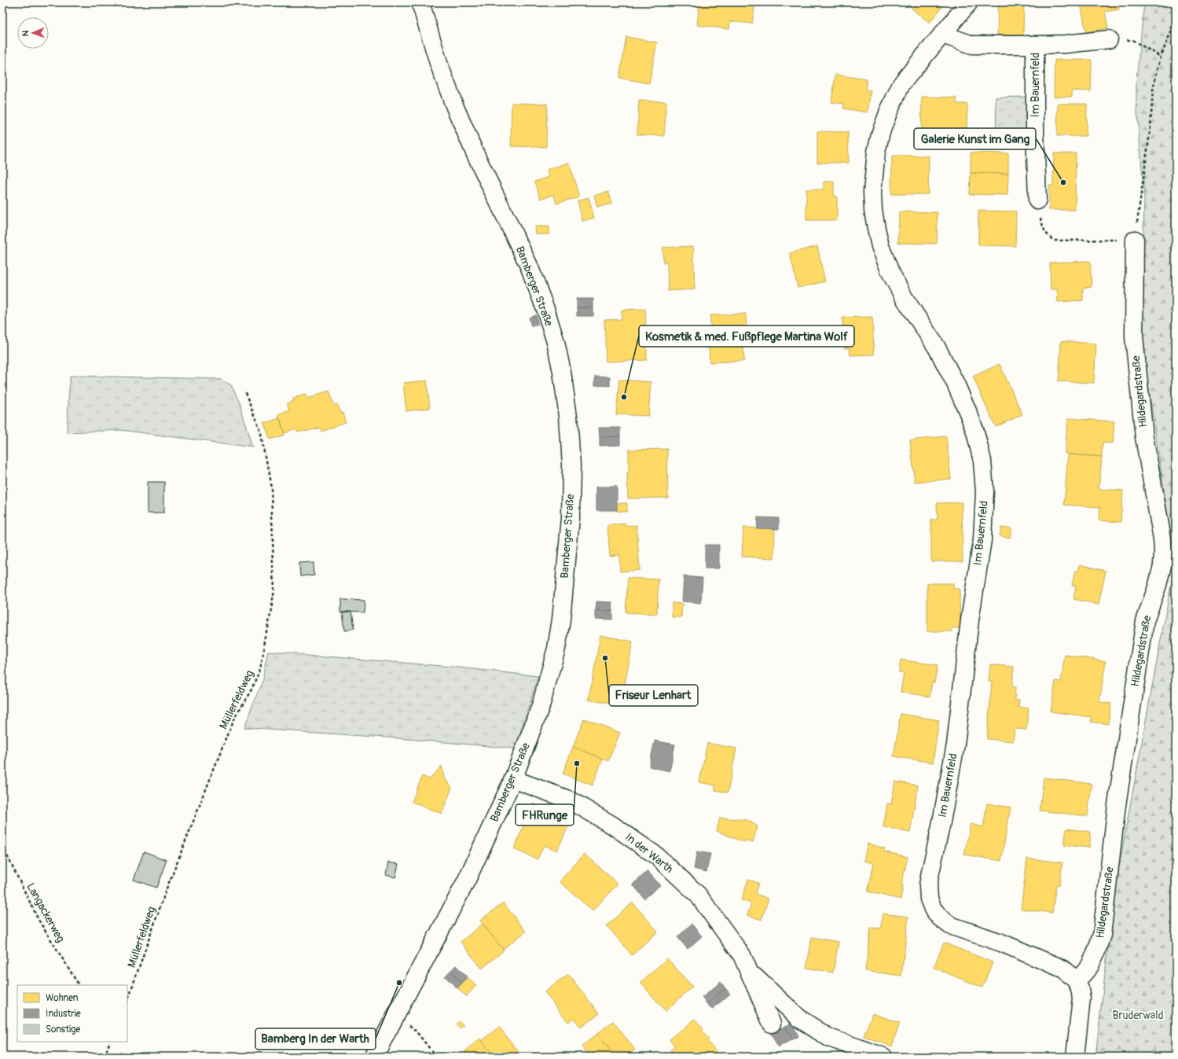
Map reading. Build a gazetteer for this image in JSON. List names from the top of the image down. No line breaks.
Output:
{"streets":{"street":["Im Bauernfeld","Bamberger Straße","Hildegardstraße","In der Warth"],"path":["Müllerfeldweg","Langackerweg"]},"crossings":[["Im Bauernfeld","Hildegardstraße"],["Bamberger Straße","In der Warth"]],"parks":["Bruderwald"],"places":["Galerie Kunst im Gang","Kosmetik & med. Fußpflege Martina Wolf","Friseur Lenhart","FHRunge","Bamberg In der Warth"],"legend":["Wohnen","Industrie","Sonstige"],"north":"left"}
